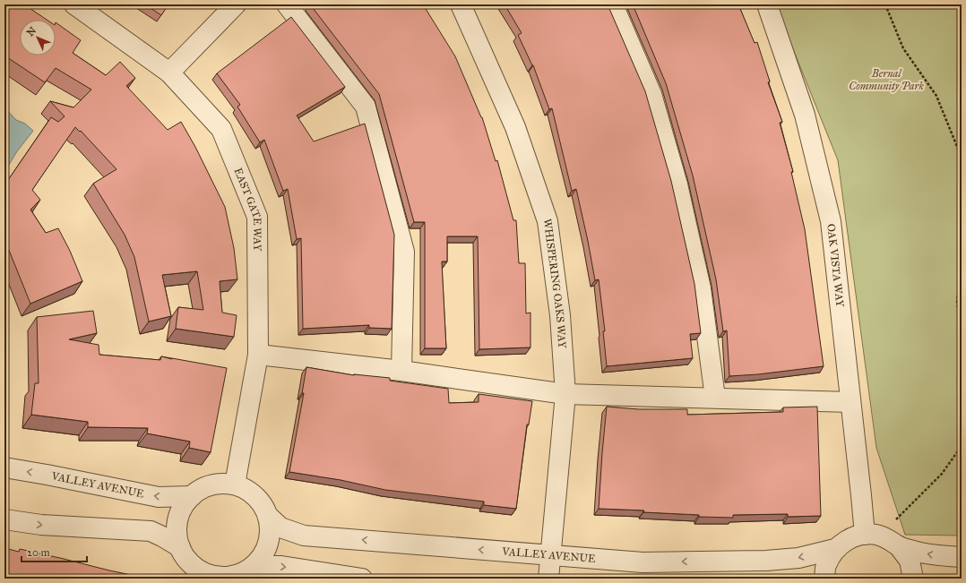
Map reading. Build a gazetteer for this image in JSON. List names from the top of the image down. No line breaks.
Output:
{"streets":{"street":["EAST GATE WAY","OAK VISTA WAY","WHISPERING OAKS WAY","VALLEY AVENUE"]},"crossings":[["EAST GATE WAY","VALLEY AVENUE"],["OAK VISTA WAY","VALLEY AVENUE"],["WHISPERING OAKS WAY","VALLEY AVENUE"]],"parks":["Bernal Community Park"],"scale_bar":"20 m","north":"top left"}
